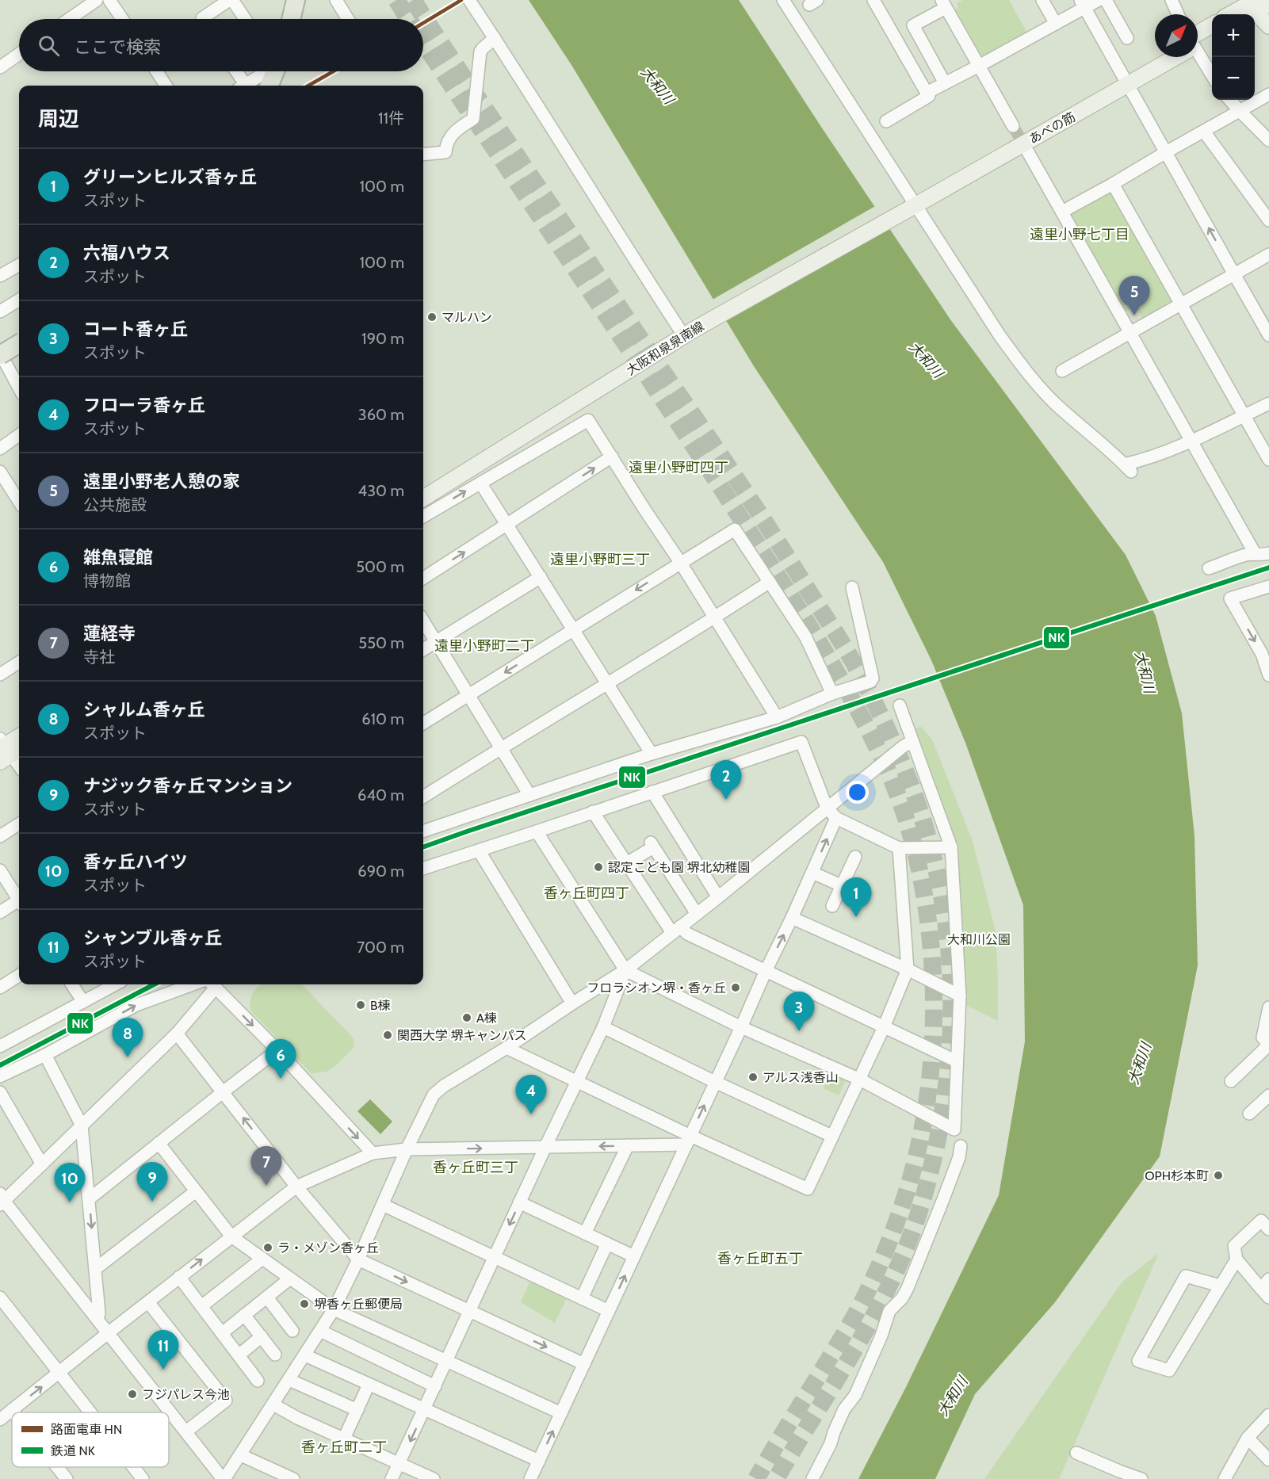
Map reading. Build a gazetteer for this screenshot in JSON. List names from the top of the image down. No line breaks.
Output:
{"streets":{"main road":["あべの筋","大阪和泉泉南線"]},"crossings":[["あべの筋","大阪和泉泉南線"]],"districts":["遠里小野七丁目","遠里小野町四丁","遠里小野町三丁","遠里小野町二丁","香ヶ丘町四丁","香ヶ丘町三丁","香ヶ丘町五丁","香ヶ丘町二丁"],"water":["大和川"],"parks":["大和川公園"],"places":["マルハン","認定こども園 堺北幼稚園","フロラシオン堺・香ヶ丘","B棟","A棟","関西大学 堺キャンパス","アルス浅香山","OPH杉本町","ラ・メゾン香ヶ丘","堺香ヶ丘郵便局","フジパレス今池"],"lines":["tram line HN","rail line NK"],"legend":["路面電車 HN","鉄道 NK"],"north":"top right","page":{"map_buttons":["+","−"],"search":"ここで検索","heading":["周辺","11件"],"list":[{"mark":"1","name":"グリーンヒルズ香ヶ丘","note":"スポット","value":"100 m"},{"mark":"2","name":"六福ハウス","note":"スポット","value":"100 m"},{"mark":"3","name":"コート香ヶ丘","note":"スポット","value":"190 m"},{"mark":"4","name":"フローラ香ヶ丘","note":"スポット","value":"360 m"},{"mark":"5","name":"遠里小野老人憩の家","note":"公共施設","value":"430 m"},{"mark":"6","name":"雑魚寝館","note":"博物館","value":"500 m"},{"mark":"7","name":"蓮経寺","note":"寺社","value":"550 m"},{"mark":"8","name":"シャルム香ヶ丘","note":"スポット","value":"610 m"},{"mark":"9","name":"ナジック香ヶ丘マンション","note":"スポット","value":"640 m"},{"mark":"10","name":"香ヶ丘ハイツ","note":"スポット","value":"690 m"},{"mark":"11","name":"シャンブル香ヶ丘","note":"スポット","value":"700 m"}],"pins":["5","2","1","3","8","6","4","7","9","10","11"]}}
